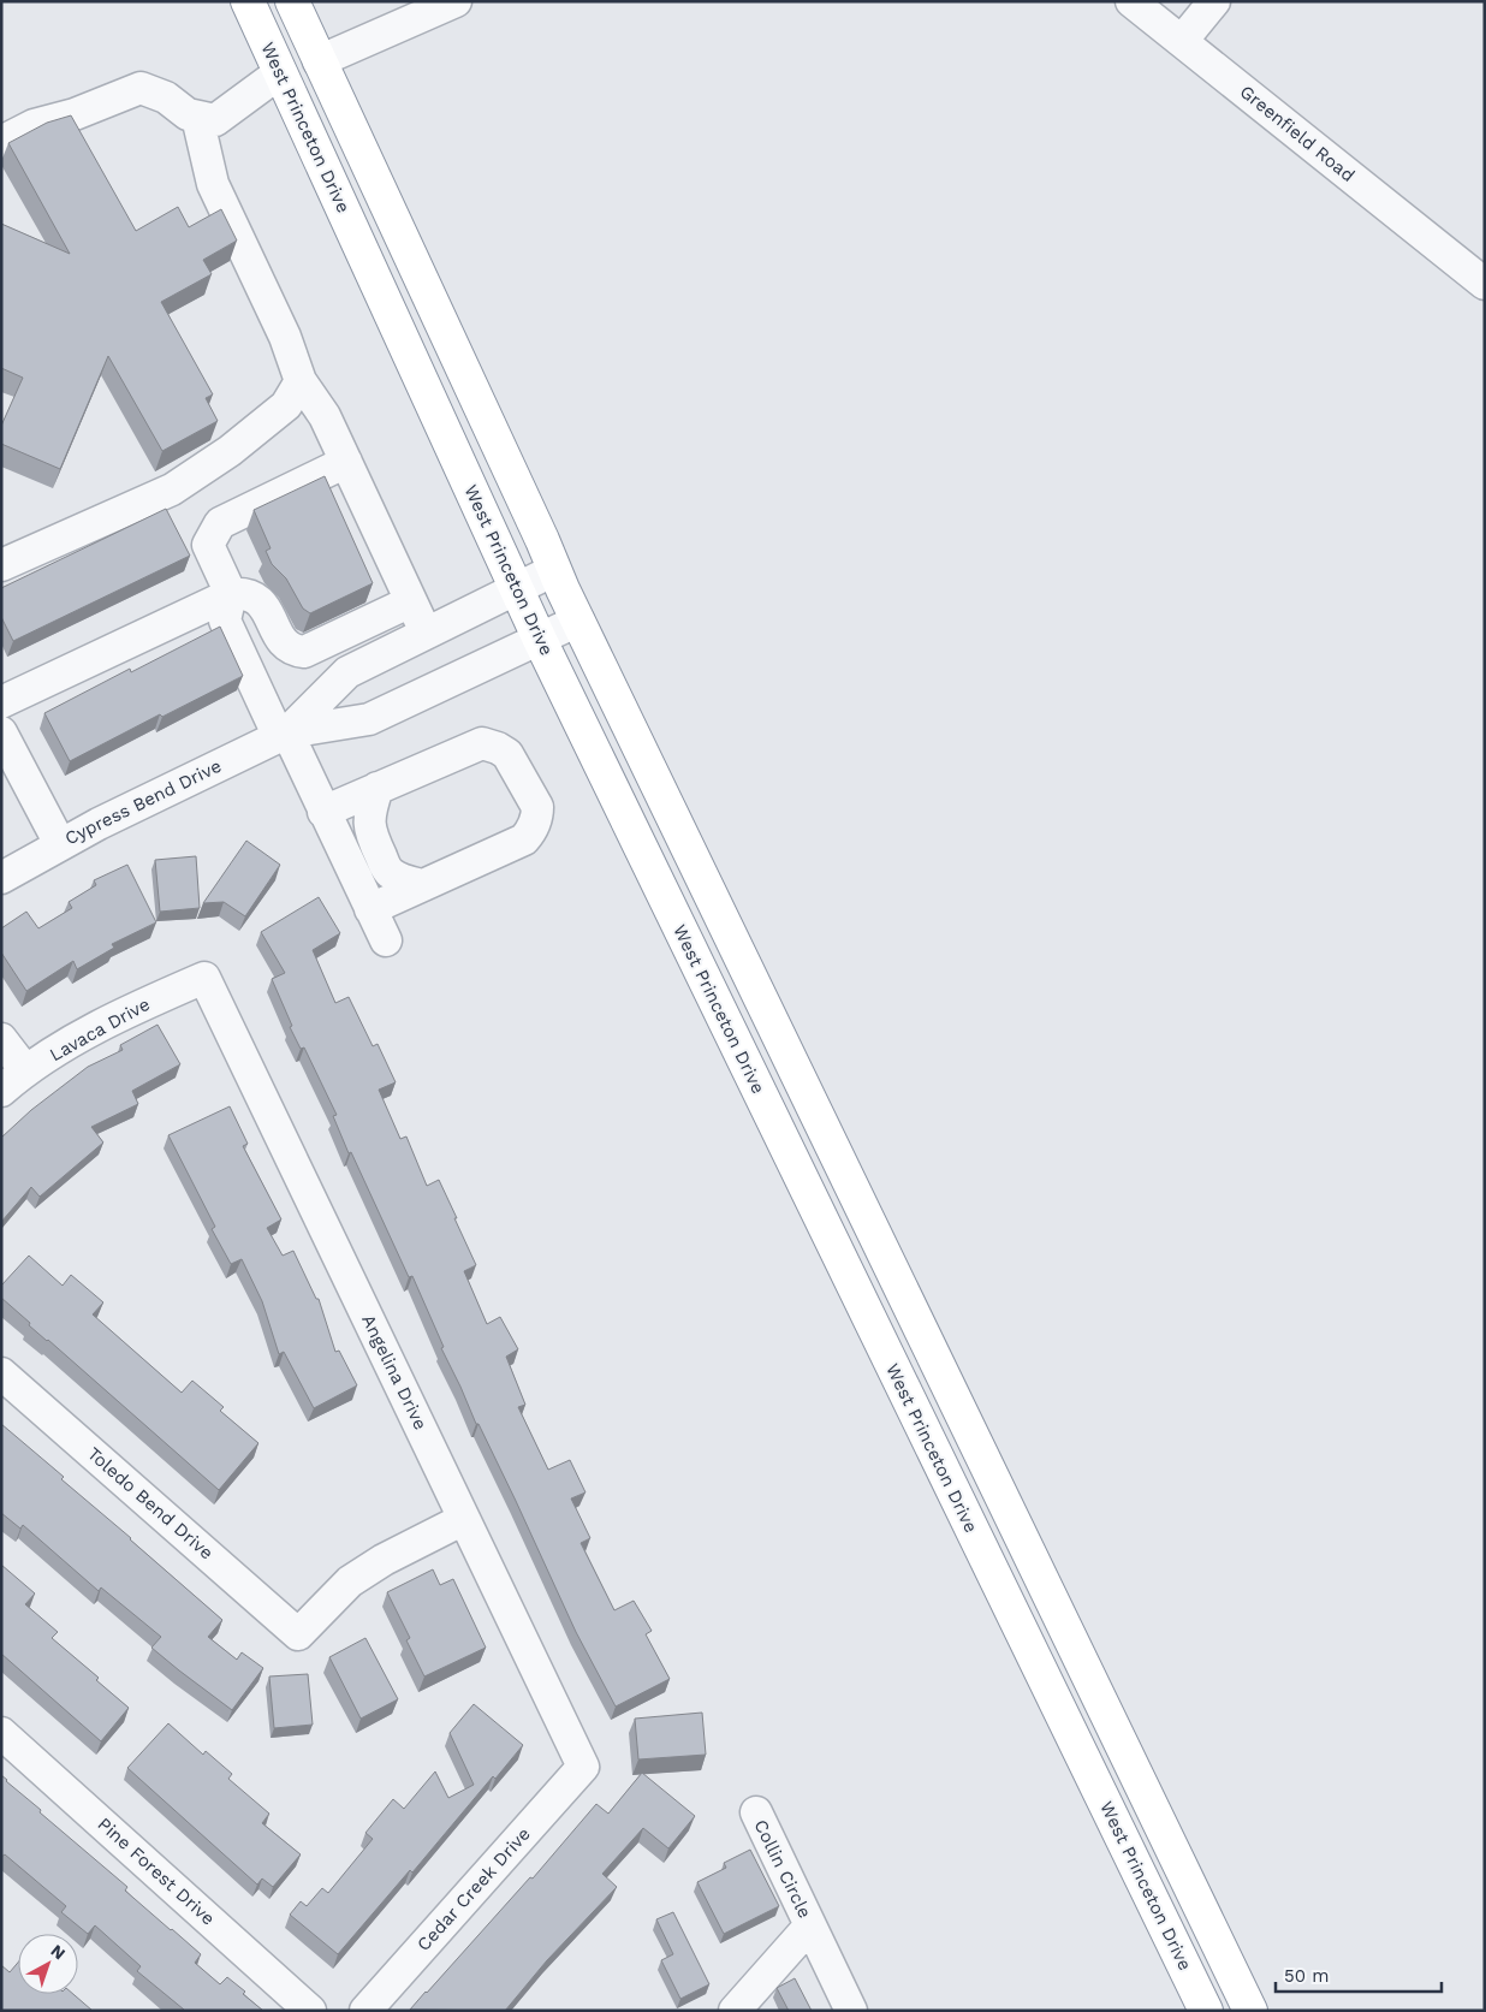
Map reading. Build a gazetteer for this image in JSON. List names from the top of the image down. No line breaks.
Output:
{"streets":{"highway":["West Princeton Drive"],"street":["Greenfield Road","Cypress Bend Drive","Lavaca Drive","Angelina Drive","Toledo Bend Drive","Collin Circle","Pine Forest Drive","Cedar Creek Drive"]},"crossings":[["West Princeton Drive","Cypress Bend Drive"],["Lavaca Drive","Angelina Drive"],["Angelina Drive","Toledo Bend Drive"],["Angelina Drive","Cedar Creek Drive"]],"scale_bar":"50 m","north":"top right"}
